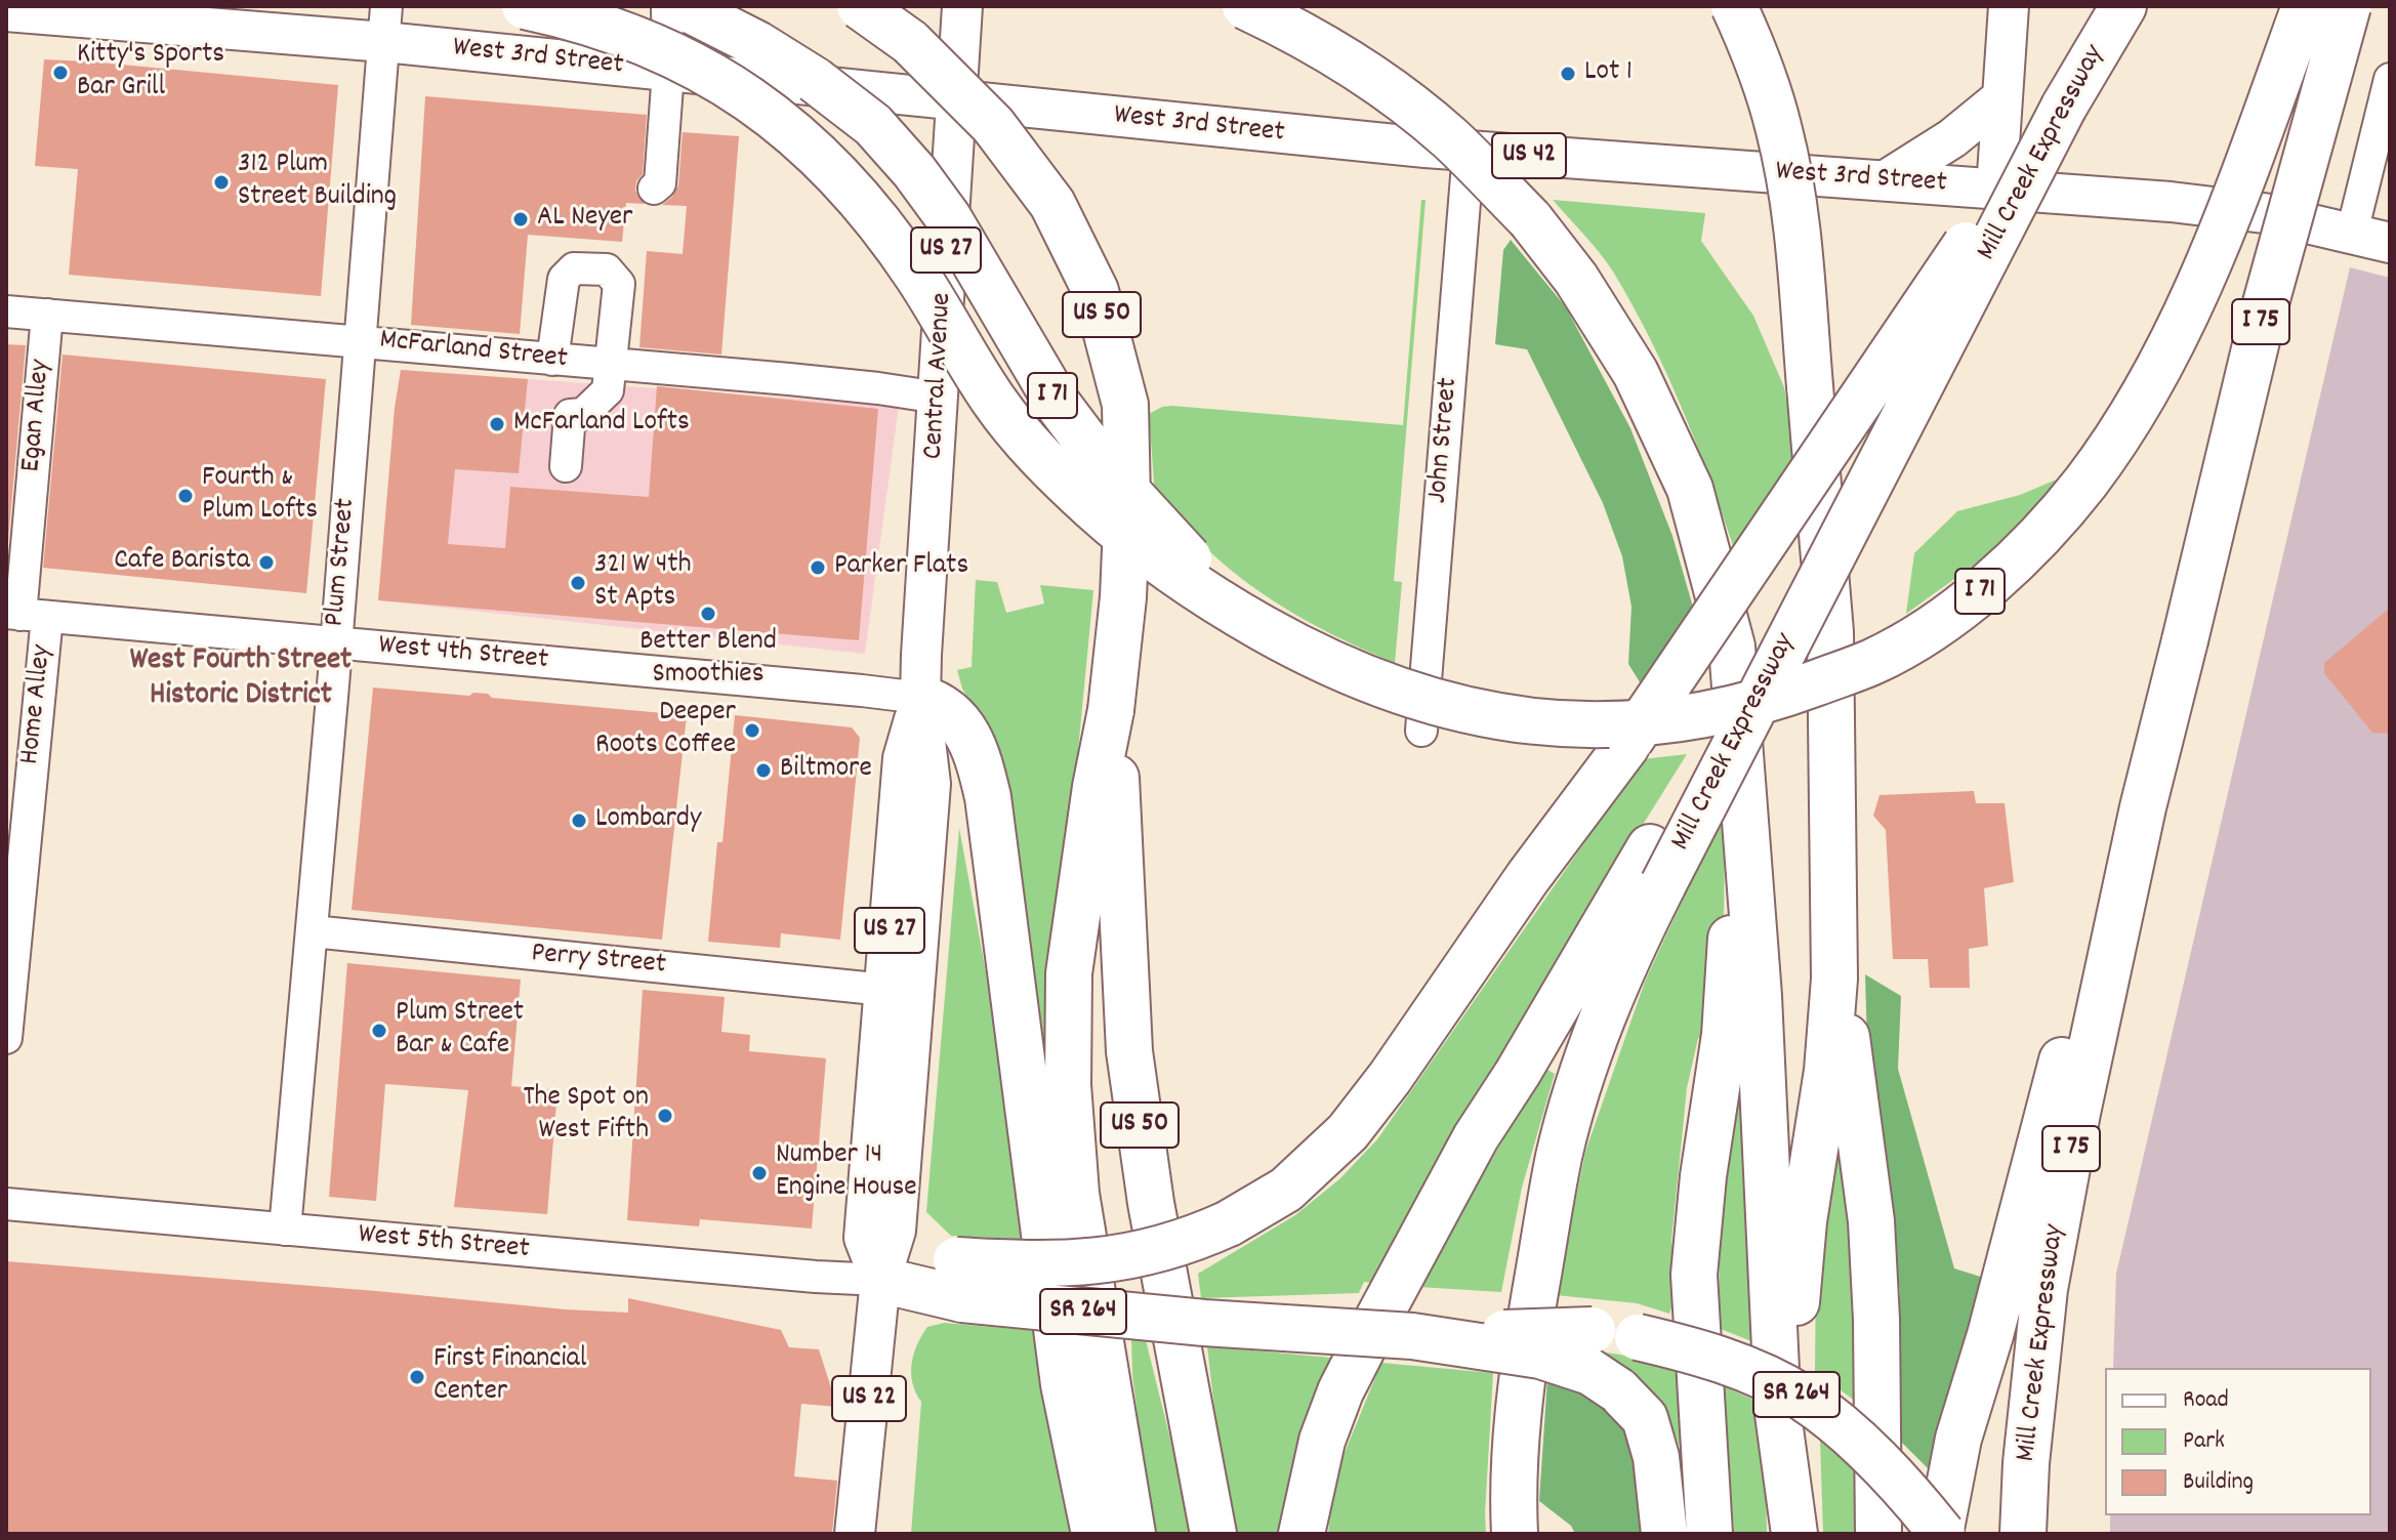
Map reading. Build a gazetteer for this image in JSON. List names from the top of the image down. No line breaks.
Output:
{"streets":{"highway":["Mill Creek Expressway","US 50","I 75","I 71","SR 264"],"main road":["West 3rd Street","US 42","US 27","Central Avenue","US 22"],"street":["McFarland Street","Egan Alley","John Street","Plum Street","West 4th Street","Home Alley","Perry Street","West 5th Street"]},"crossings":[["West 3rd Street","Central Avenue"],["West 3rd Street","John Street"],["West 3rd Street","Plum Street"],["McFarland Street","Central Avenue"],["McFarland Street","Egan Alley"],["McFarland Street","Plum Street"],["Central Avenue","West 4th Street"],["Central Avenue","Perry Street"],["Central Avenue","West 5th Street"],["Egan Alley","West 4th Street"],["Egan Alley","Home Alley"],["Plum Street","West 4th Street"],["Plum Street","Perry Street"],["Plum Street","West 5th Street"],["West 4th Street","Home Alley"]],"districts":["West Fourth Street Historic District"],"places":["Kitty's Sports Bar Grill","Lot 1","312 Plum Street Building","AL Neyer","McFarland Lofts","Fourth & Plum Lofts","Cafe Barista","Parker Flats","321 W 4th St Apts","Better Blend Smoothies","Deeper Roots Coffee","Biltmore","Lombardy","Plum Street Bar & Cafe","The Spot on West Fifth","Number 14 Engine House","First Financial Center"],"legend":["Road","Park","Building"]}
